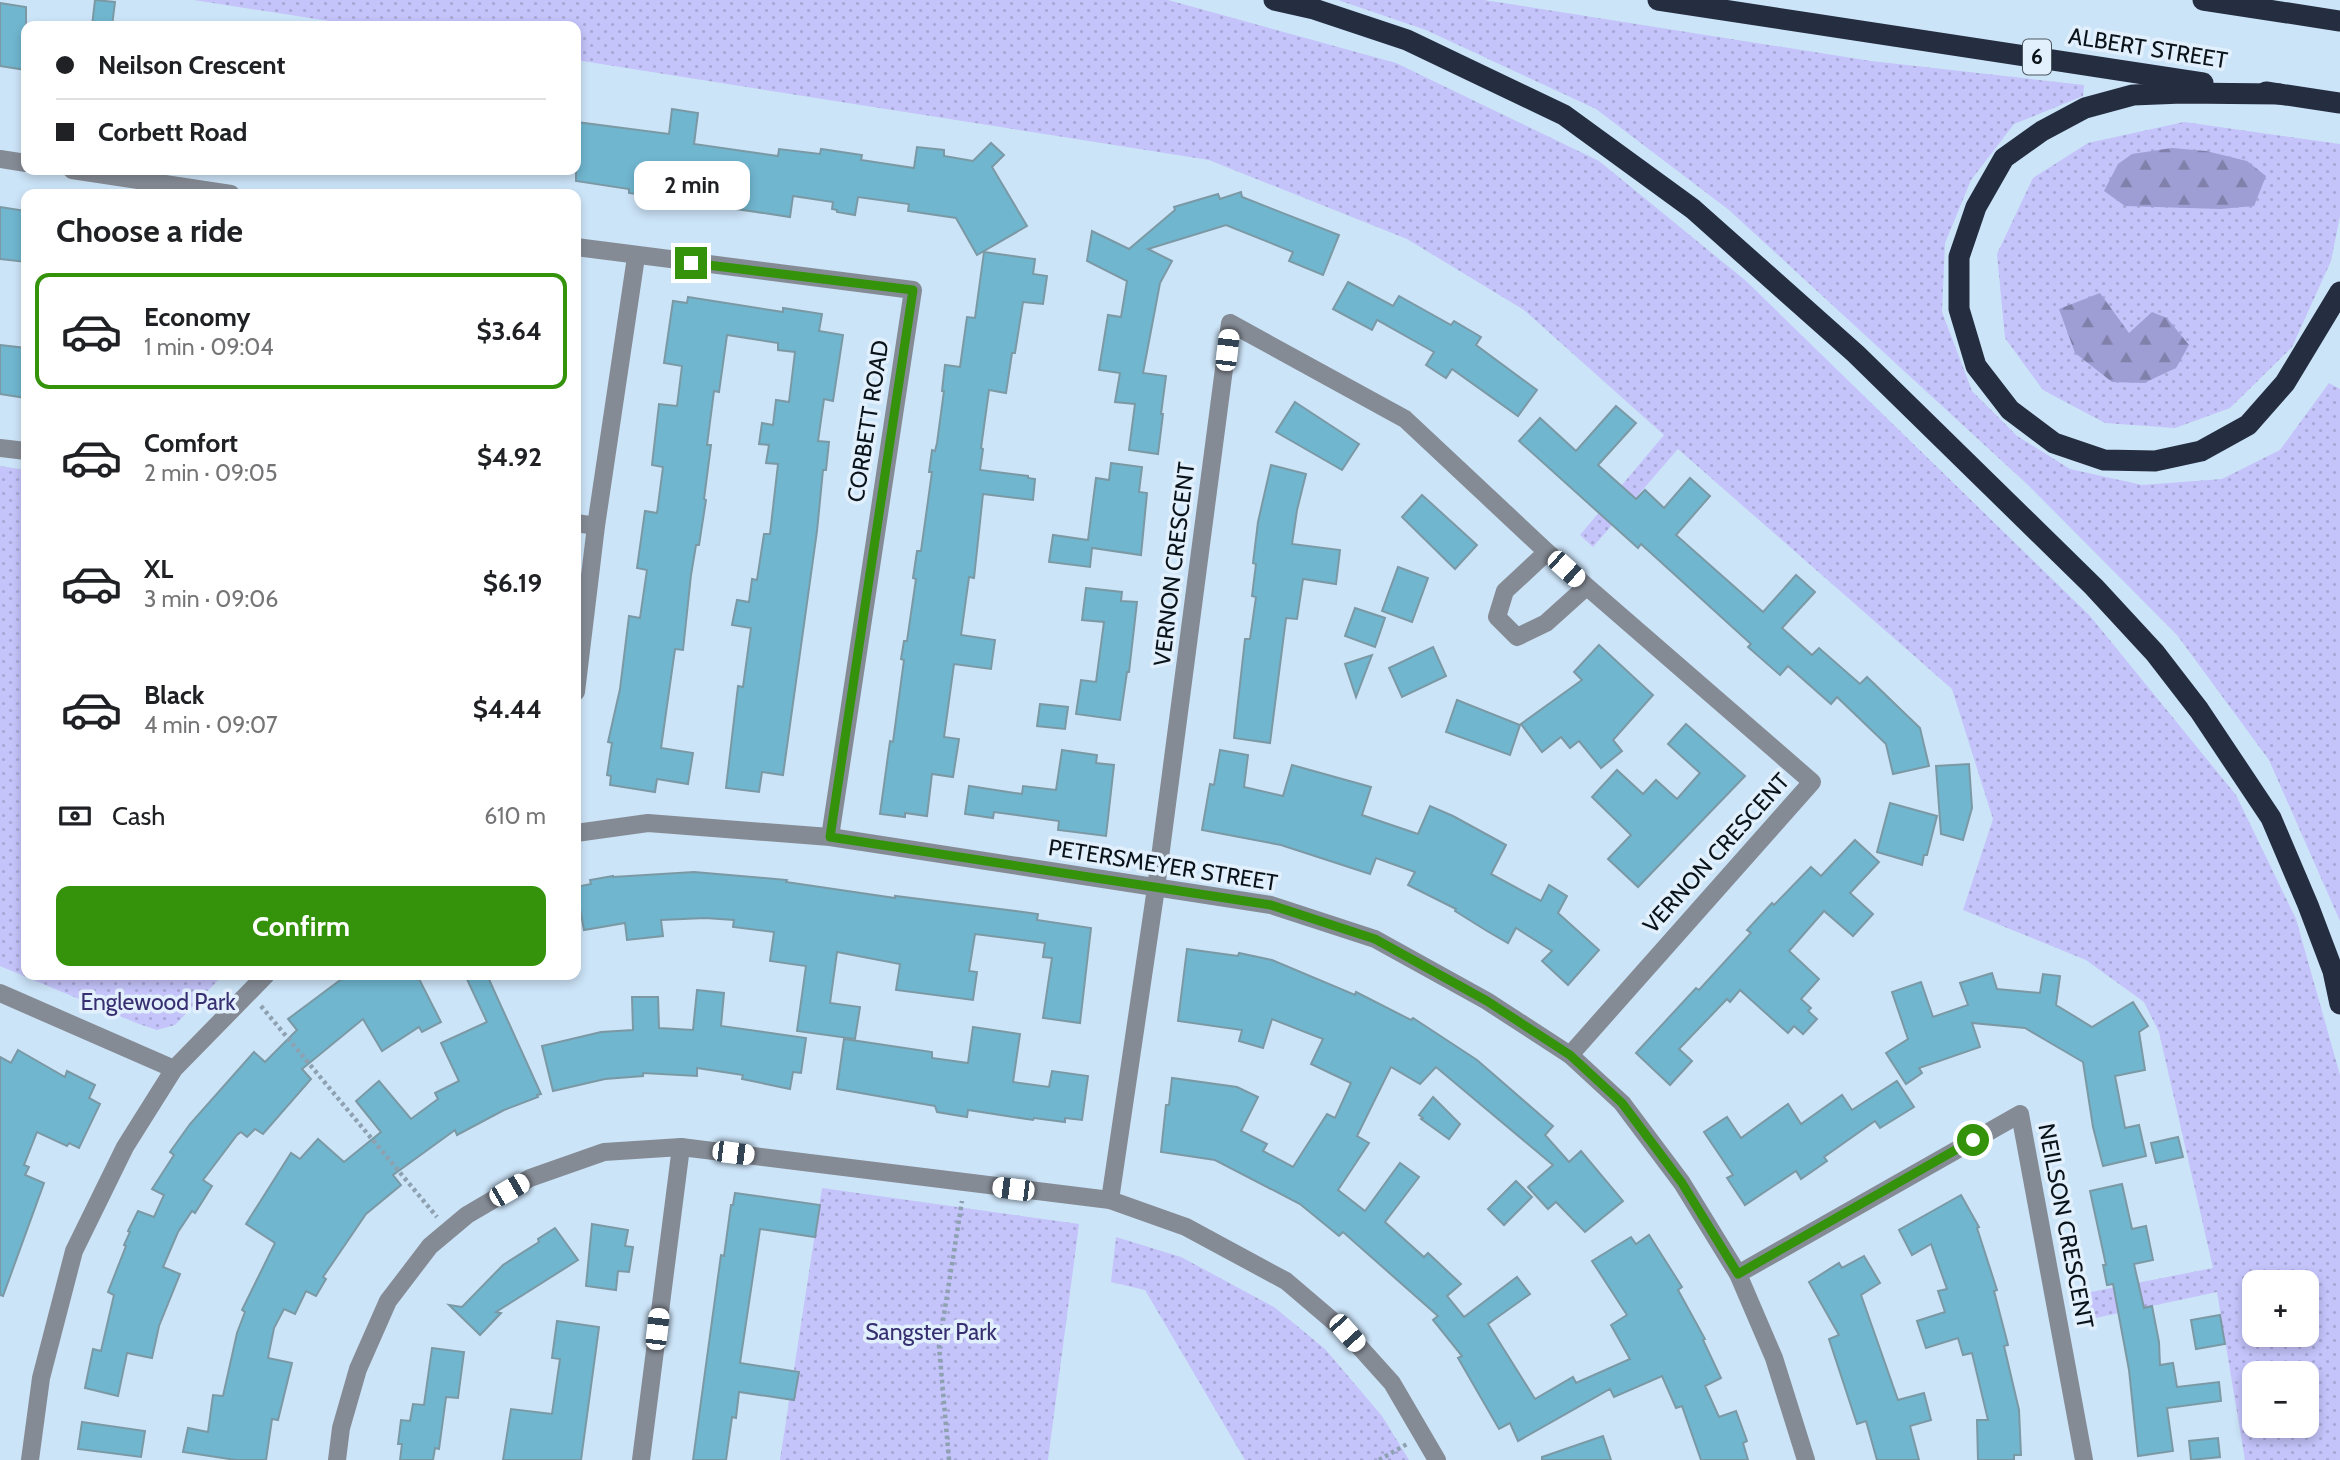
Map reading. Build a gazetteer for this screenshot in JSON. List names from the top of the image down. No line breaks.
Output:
{"streets":{"highway":["ALBERT STREET","6"],"street":["CORBETT ROAD","VERNON CRESCENT","PETERSMEYER STREET","NEILSON CRESCENT"]},"crossings":[["CORBETT ROAD","PETERSMEYER STREET"],["VERNON CRESCENT","PETERSMEYER STREET"],["PETERSMEYER STREET","NEILSON CRESCENT"]],"parks":["Englewood Park","Sangster Park"],"page":{"banner":["Neilson Crescent","Corbett Road"],"bubble":"2 min","heading":"Choose a ride","list":[{"name":"Economy","note":"1 min · 09:04","value":"$3.64"},{"name":"Comfort","note":"2 min · 09:05","value":"$4.92"},{"name":"XL","note":"3 min · 09:06","value":"$6.19"},{"name":"Black","note":"4 min · 09:07","value":"$4.44"}],"pay":["Cash","610 m"],"buttons":"Confirm","map_buttons":["+","−"]}}
